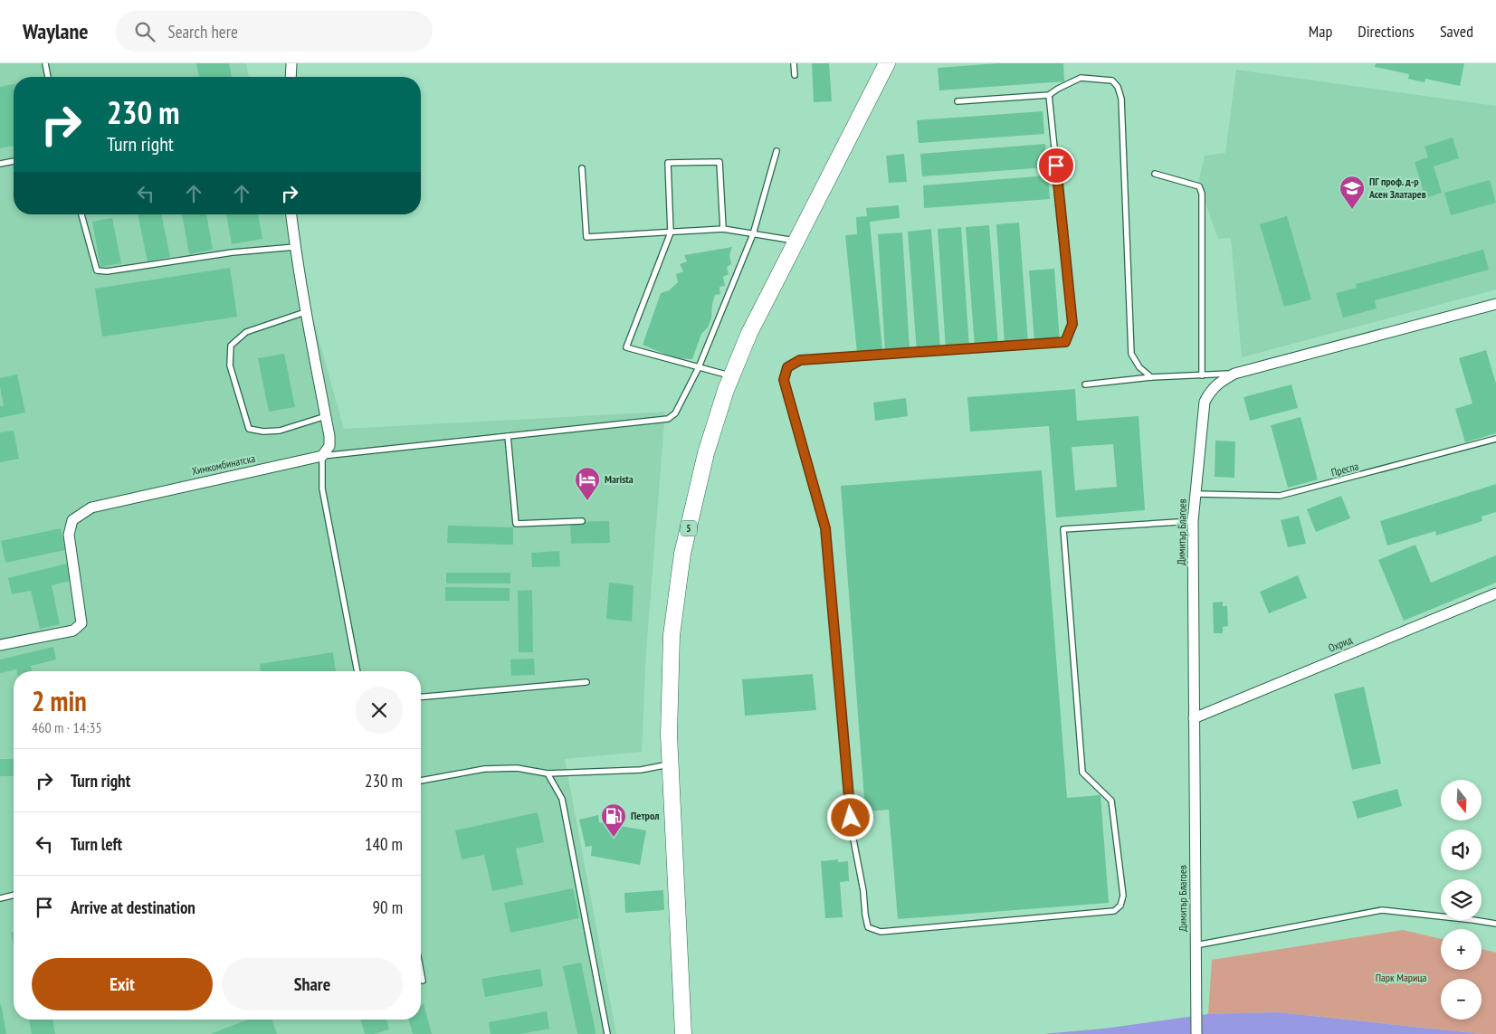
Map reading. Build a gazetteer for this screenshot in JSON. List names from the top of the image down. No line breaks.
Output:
{"streets":{"main road":["5"],"street":["Химкомбинатска","Димитър Благоев","Охрид"],"lane":["Преспа"]},"crossings":[["Преспа","Димитър Благоев"],["Димитър Благоев","Охрид"]],"parks":["Парк Марица"],"places":{"school or university":["ПГ проф. д-р Асен Златарев"],"hotel":["Marista"],"fuel station":["Петрол"]},"north":"bottom","page":{"header":"Waylane","search":"Search here","nav":["Map","Directions","Saved"],"turn":["230 m","Turn right"],"heading":["2 min","460 m · 14:35"],"list":[{"name":"Turn right","value":"230 m"},{"name":"Turn left","value":"140 m"},{"name":"Arrive at destination","value":"90 m"}],"map_buttons":["+","−"],"buttons":["Exit","Share"]}}
